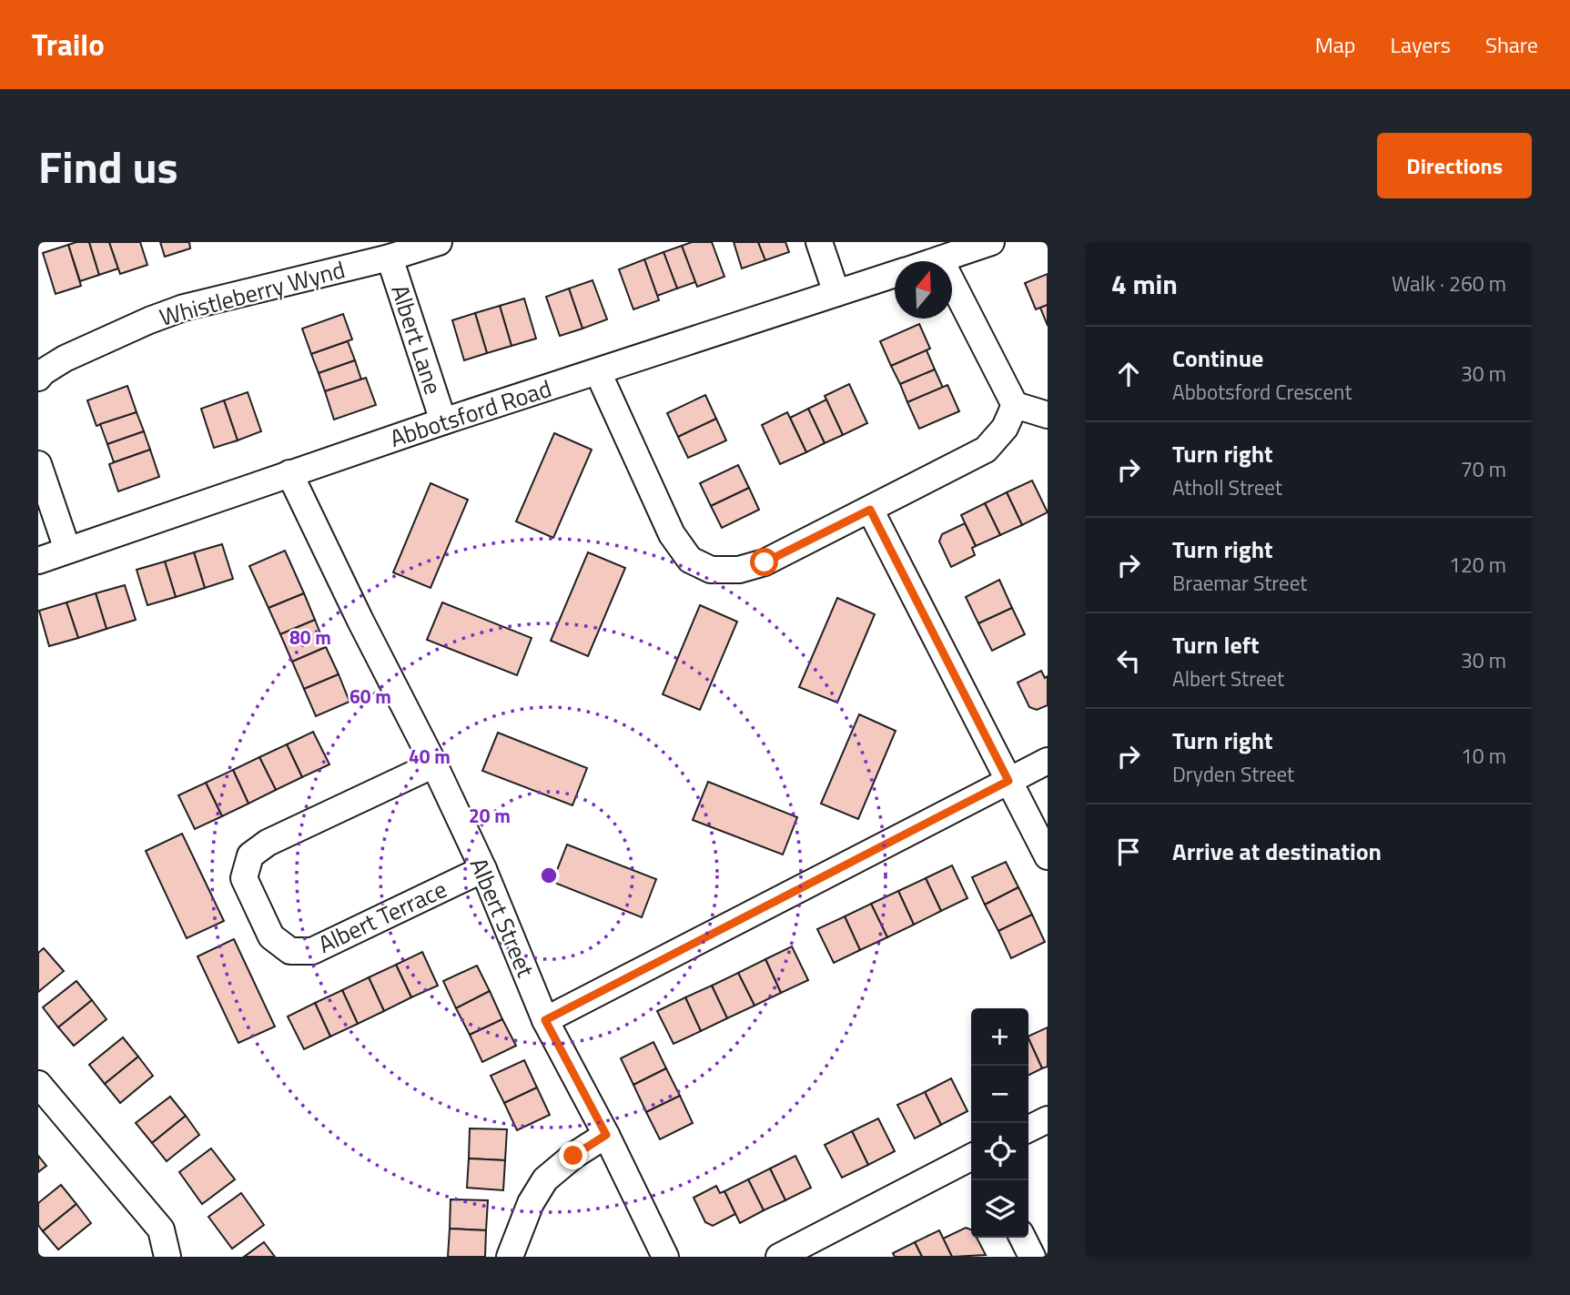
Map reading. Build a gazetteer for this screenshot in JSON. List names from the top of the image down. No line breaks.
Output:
{"streets":{"street":["Whistleberry Wynd","Albert Lane","Abbotsford Road","Albert Terrace","Albert Street"]},"crossings":[["Whistleberry Wynd","Albert Lane"],["Albert Lane","Abbotsford Road"],["Abbotsford Road","Albert Street"],["Albert Terrace","Albert Street"]],"north":"top","page":{"header":"Trailo","nav":["Map","Layers","Share"],"title":"Find us","buttons":"Directions","heading":["4 min","Walk · 260 m"],"list":[["Continue","Abbotsford Crescent","30 m"],["Turn right","Atholl Street","70 m"],["Turn right","Braemar Street","120 m"],["Turn left","Albert Street","30 m"],["Turn right","Dryden Street","10 m"],"Arrive at destination"],"map_buttons":["+","−"]},"rings":["80 m","60 m","40 m","20 m"]}
